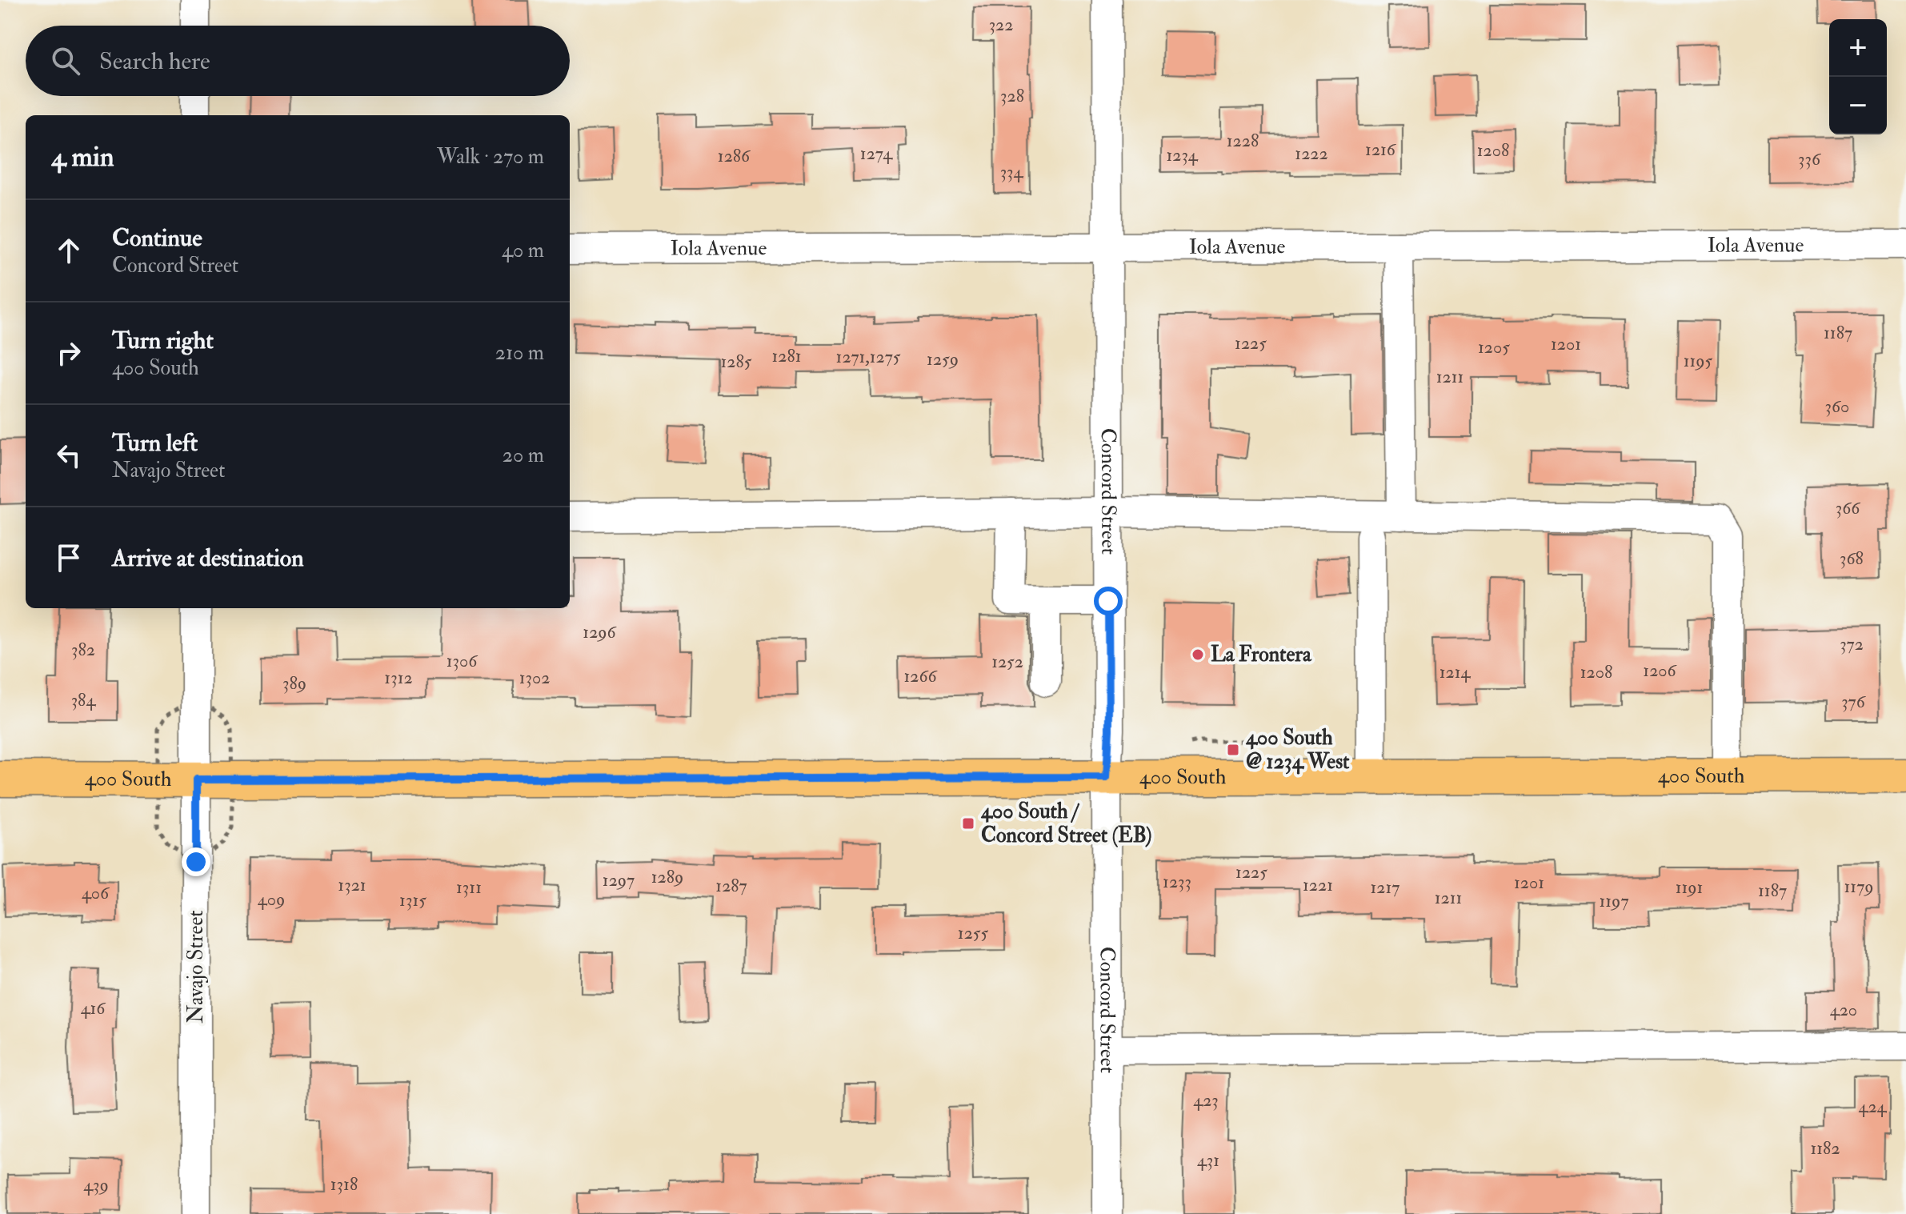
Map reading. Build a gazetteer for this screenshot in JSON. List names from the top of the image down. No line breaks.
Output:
{"streets":{"main road":["400 South"],"street":["Iola Avenue","Concord Street","Navajo Street"]},"crossings":[["Iola Avenue","Concord Street"],["Concord Street","400 South"],["400 South","Navajo Street"]],"places":{"other":["La Frontera"],"transit":["400 South @ 1234 West","400 South / Concord Street (EB)"]},"house_numbers":["322","328","1228","1216","1208","1274","1222","1234","1286","336","334","1187","1225","1201","1205","1281","1271,1275","1259","1195","1285","1211","360","366","368","1296","372","382","1306","1252","1206","1214","1208","1266","1312","1302","389","384","376","1225","1289","1297","1233","1201","1321","1221","1287","1179","1311","1217","1191","1187","406","1211","409","1315","1197","1255","416","420","423","424","1182","431","1318","439"],"page":{"map_buttons":["+","−"],"search":"Search here","heading":["4 min","Walk · 270 m"],"list":[["Continue","Concord Street","40 m"],["Turn right","400 South","210 m"],["Turn left","Navajo Street","20 m"],"Arrive at destination"]}}
